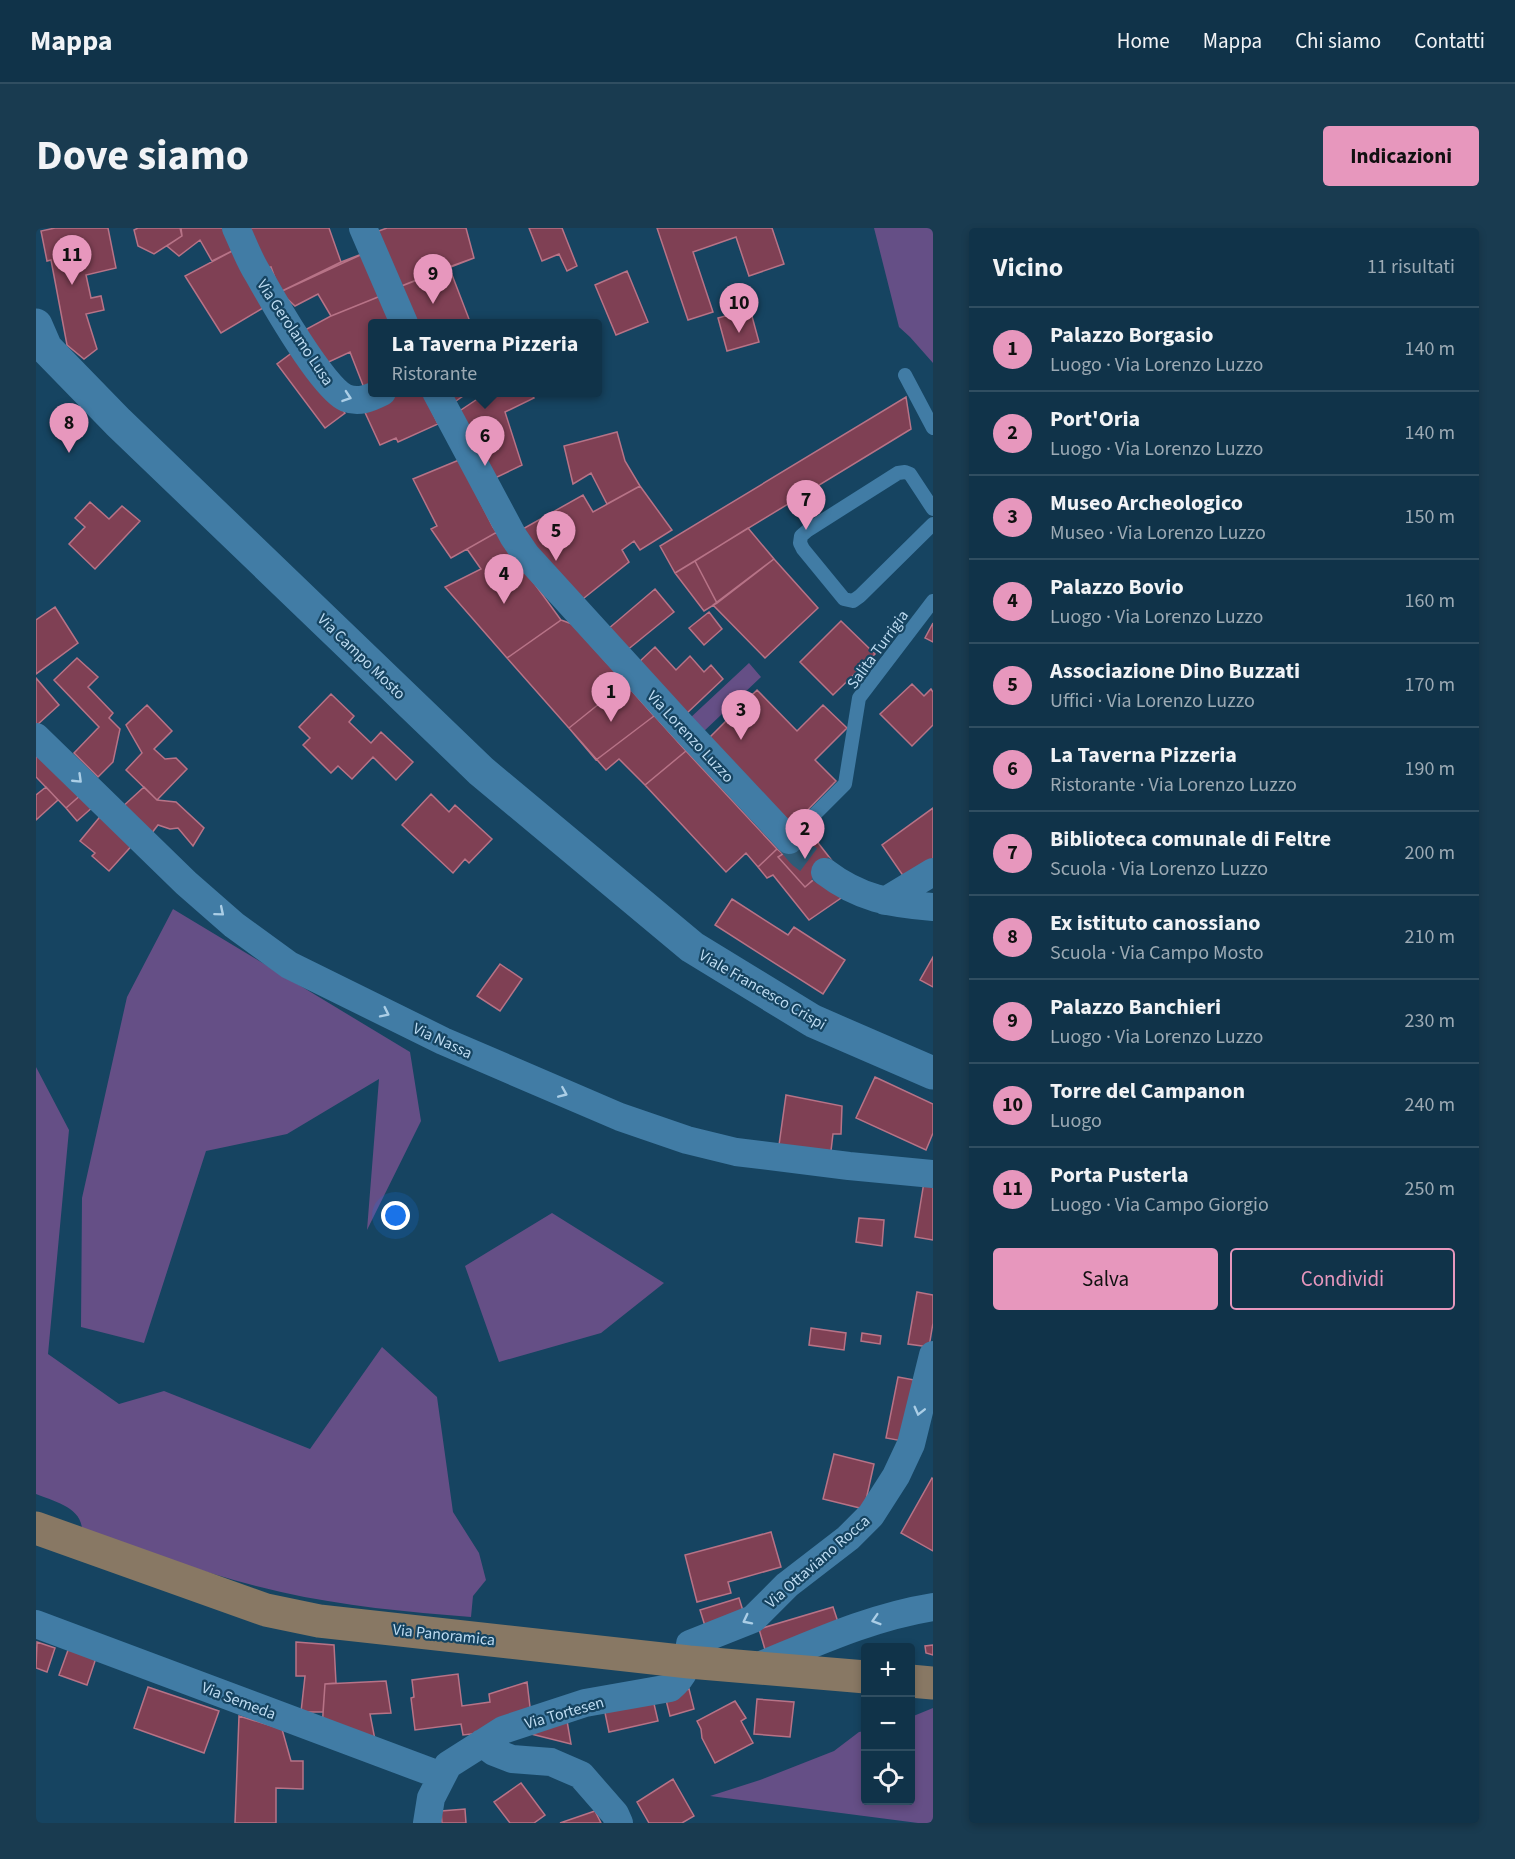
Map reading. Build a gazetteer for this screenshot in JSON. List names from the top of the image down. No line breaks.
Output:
{"streets":{"main road":["Via Panoramica"],"street":["Via Gerolamo Lusa","Via Campo Mosto","Via Lorenzo Luzzo","Viale Francesco Crispi","Via Nassa","Via Ottaviano Rocca","Via Semeda","Via Tortesen"],"lane":["Salita Turrigia"]},"crossings":[["Salita Turrigia","Via Lorenzo Luzzo"],["Via Campo Mosto","Viale Francesco Crispi"],["Via Ottaviano Rocca","Via Panoramica"],["Via Ottaviano Rocca","Via Tortesen"],["Via Panoramica","Via Tortesen"],["Via Semeda","Via Tortesen"]],"one_way":["Via Gerolamo Lusa","Via Nassa","Via Ottaviano Rocca"],"page":{"header":"Mappa","nav":["Home","Mappa","Chi siamo","Contatti"],"title":"Dove siamo","buttons":["Indicazioni",["Salva","Condividi"]],"heading":["Vicino","11 risultati"],"pins":["11","9","10","8","6","7","5","4","1","3","2"],"list":[{"mark":"1","name":"Palazzo Borgasio","note":"Luogo · Via Lorenzo Luzzo","value":"140 m"},{"mark":"2","name":"Port'Oria","note":"Luogo · Via Lorenzo Luzzo","value":"140 m"},{"mark":"3","name":"Museo Archeologico","note":"Museo · Via Lorenzo Luzzo","value":"150 m"},{"mark":"4","name":"Palazzo Bovio","note":"Luogo · Via Lorenzo Luzzo","value":"160 m"},{"mark":"5","name":"Associazione Dino Buzzati","note":"Uffici · Via Lorenzo Luzzo","value":"170 m"},{"mark":"6","name":"La Taverna Pizzeria","note":"Ristorante · Via Lorenzo Luzzo","value":"190 m"},{"mark":"7","name":"Biblioteca comunale di Feltre","note":"Scuola · Via Lorenzo Luzzo","value":"200 m"},{"mark":"8","name":"Ex istituto canossiano","note":"Scuola · Via Campo Mosto","value":"210 m"},{"mark":"9","name":"Palazzo Banchieri","note":"Luogo · Via Lorenzo Luzzo","value":"230 m"},{"mark":"10","name":"Torre del Campanon","note":"Luogo","value":"240 m"},{"mark":"11","name":"Porta Pusterla","note":"Luogo · Via Campo Giorgio","value":"250 m"}],"popup":["La Taverna Pizzeria","Ristorante"],"map_buttons":["+","−"]}}
